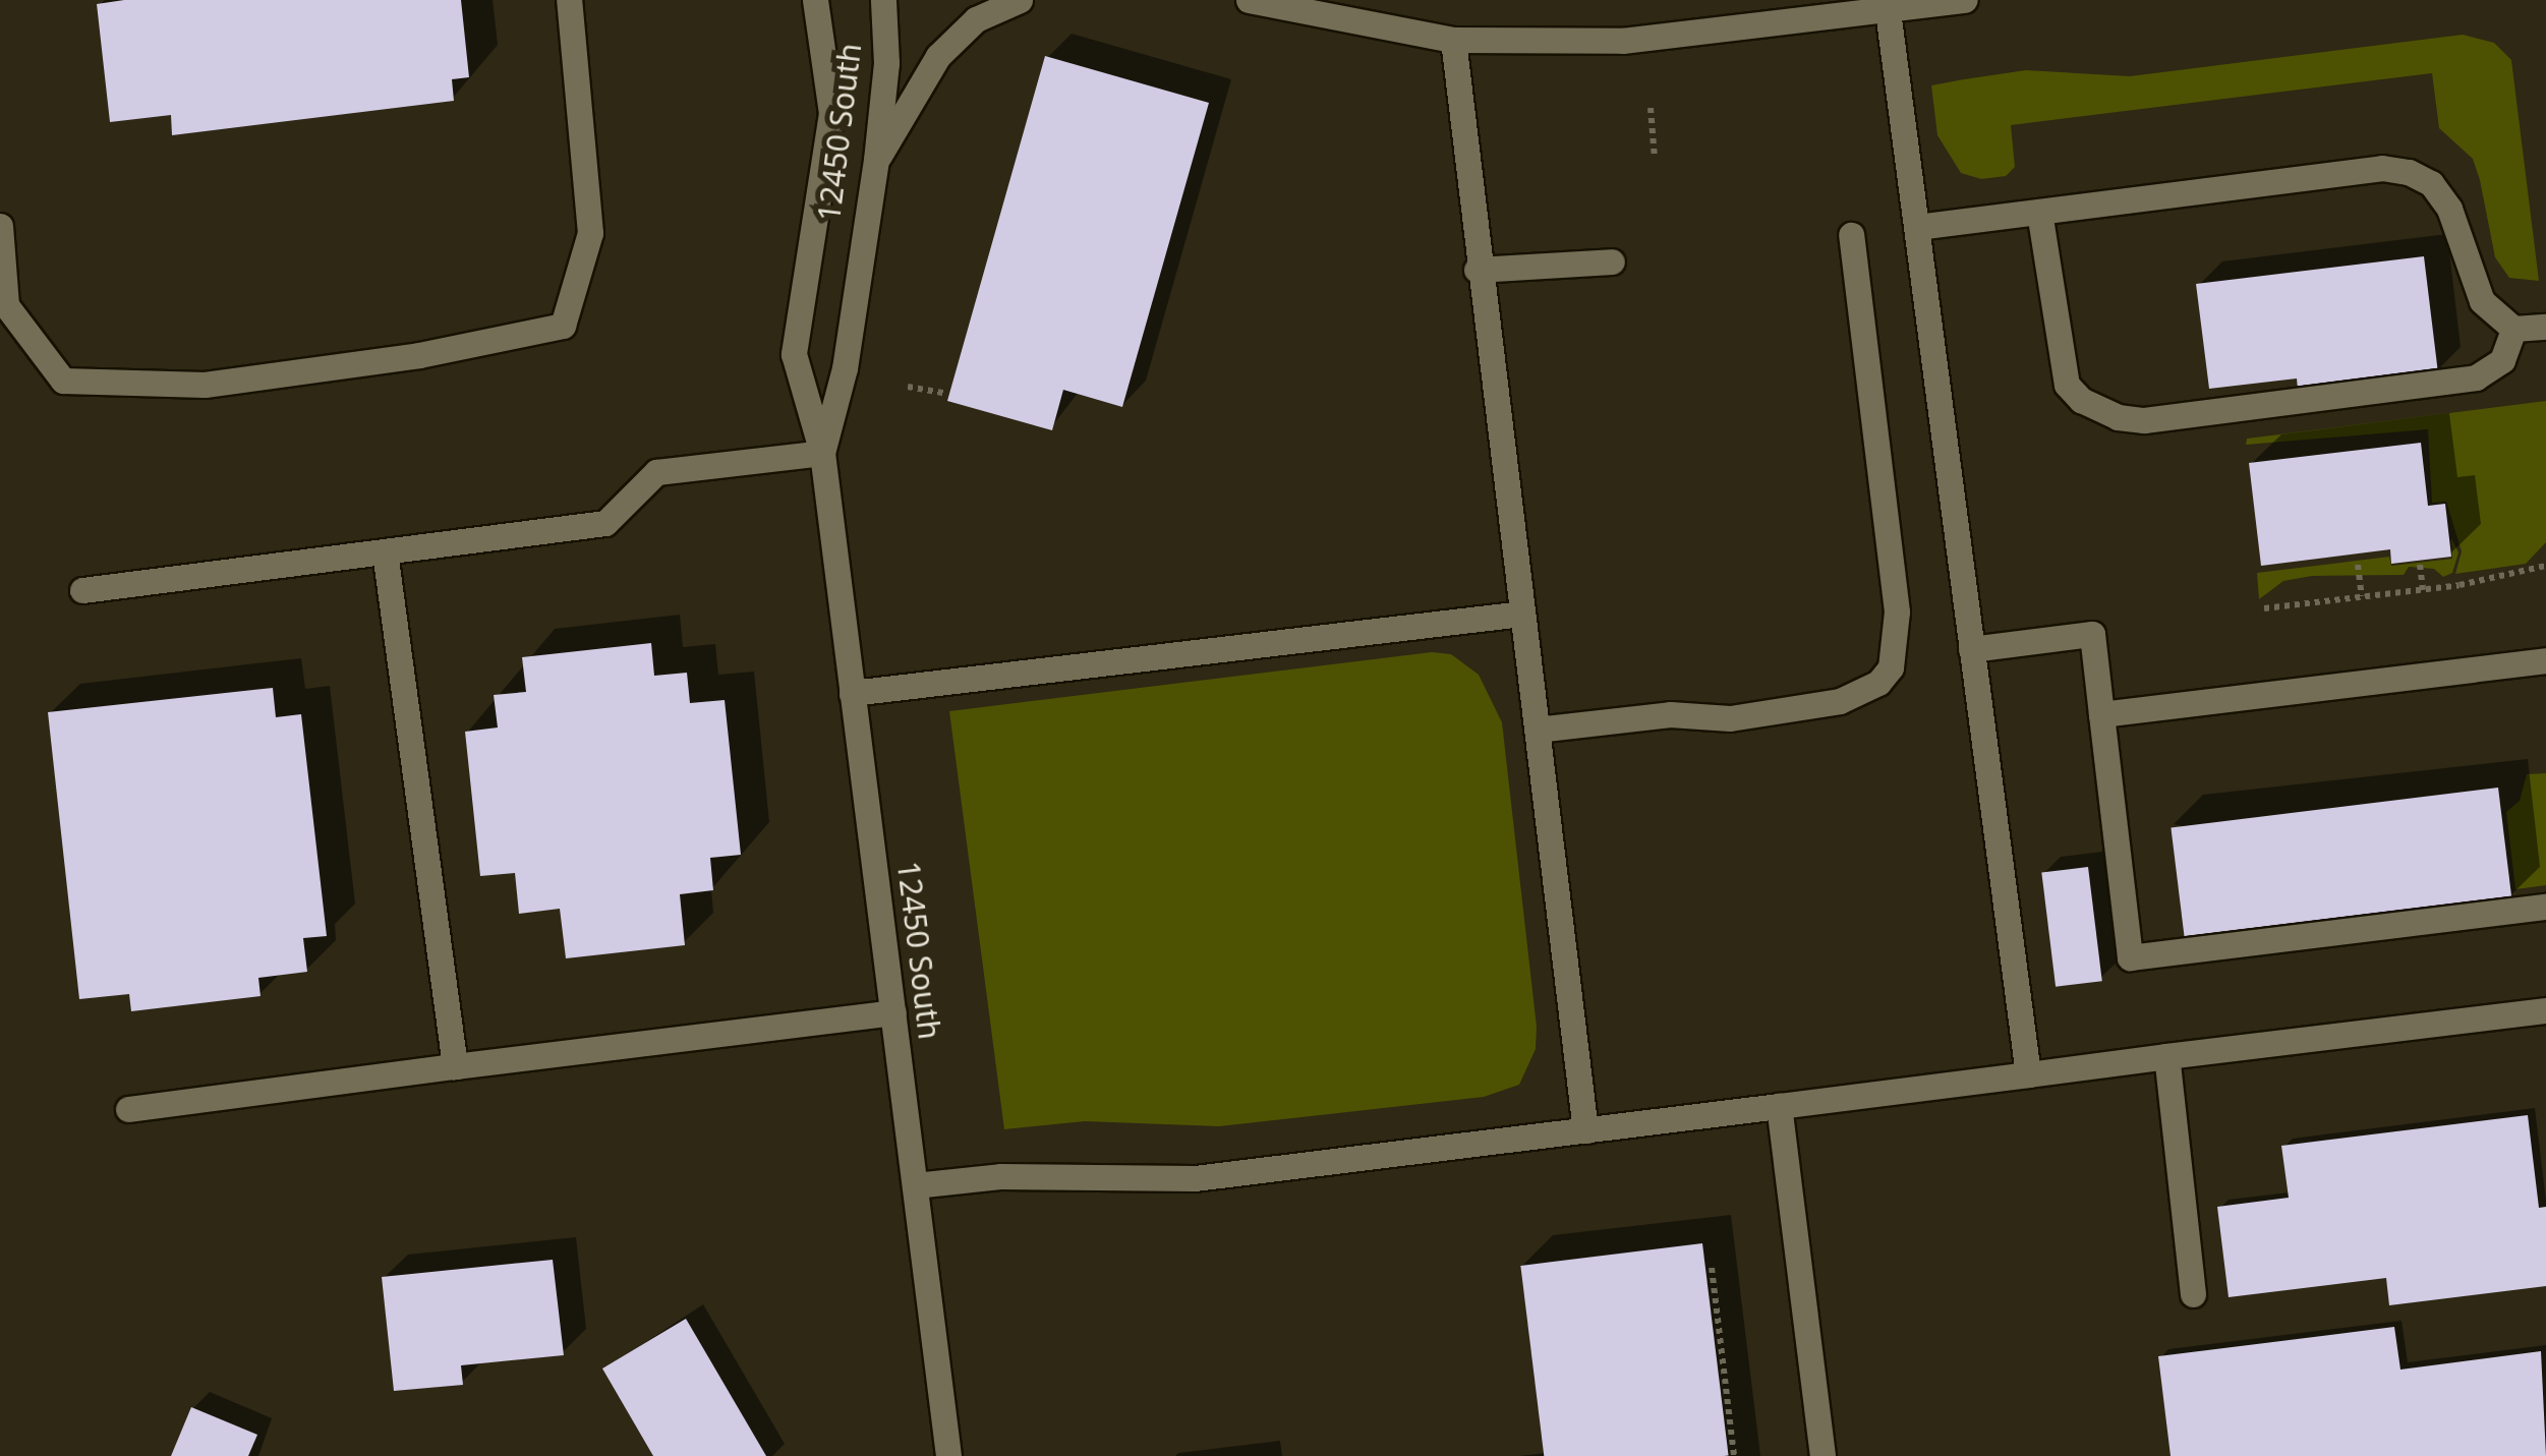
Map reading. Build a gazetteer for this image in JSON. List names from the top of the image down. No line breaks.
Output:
{"streets":{"street":["12450 South"]}}
